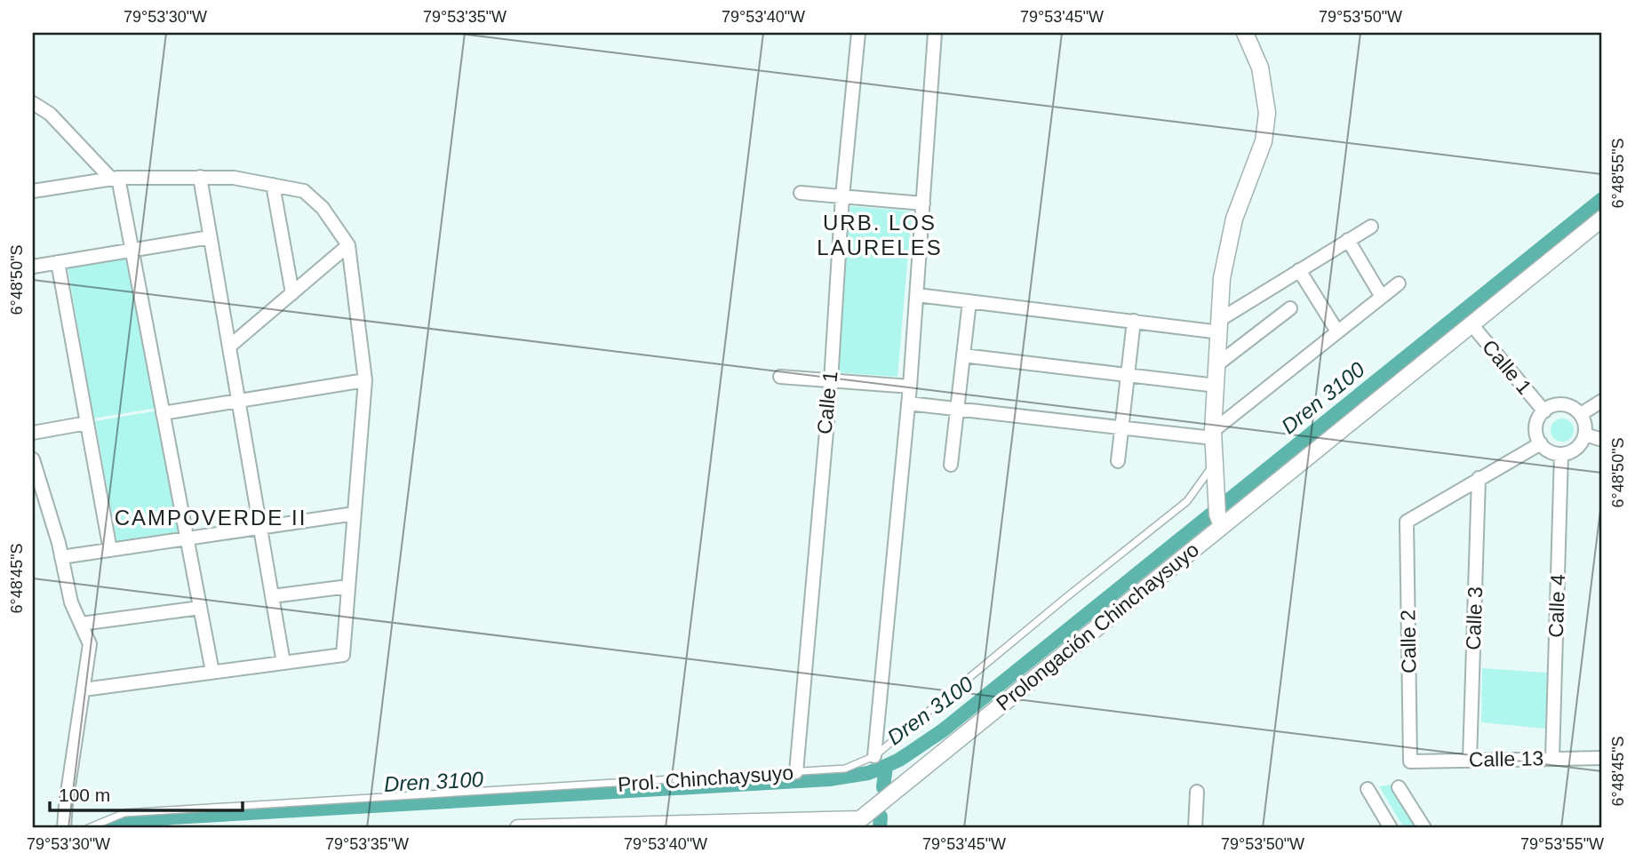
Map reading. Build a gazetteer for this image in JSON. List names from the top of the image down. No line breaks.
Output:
{"streets":{"street":["Calle 1","Calle 4","Calle 3","Prolongación Chinchaysuyo","Calle 2","Calle 13"],"lane":["Prol. Chinchaysuyo"]},"crossings":[["Calle 1","Calle 4"],["Calle 1","Prolongación Chinchaysuyo"],["Calle 1","Prol. Chinchaysuyo"],["Calle 4","Calle 13"],["Calle 3","Calle 2"],["Calle 3","Calle 13"],["Calle 2","Calle 13"]],"districts":["URB. LOS LAURELES","CAMPOVERDE II"],"water":["Dren 3100"],"scale_bar":"100 m","coordinates":["79°53'30\"W","79°53'35\"W","79°53'40\"W","79°53'45\"W","79°53'50\"W","6°48'55\"S","6°48'50\"S","6°48'45\"S","79°53'55\"W"]}
